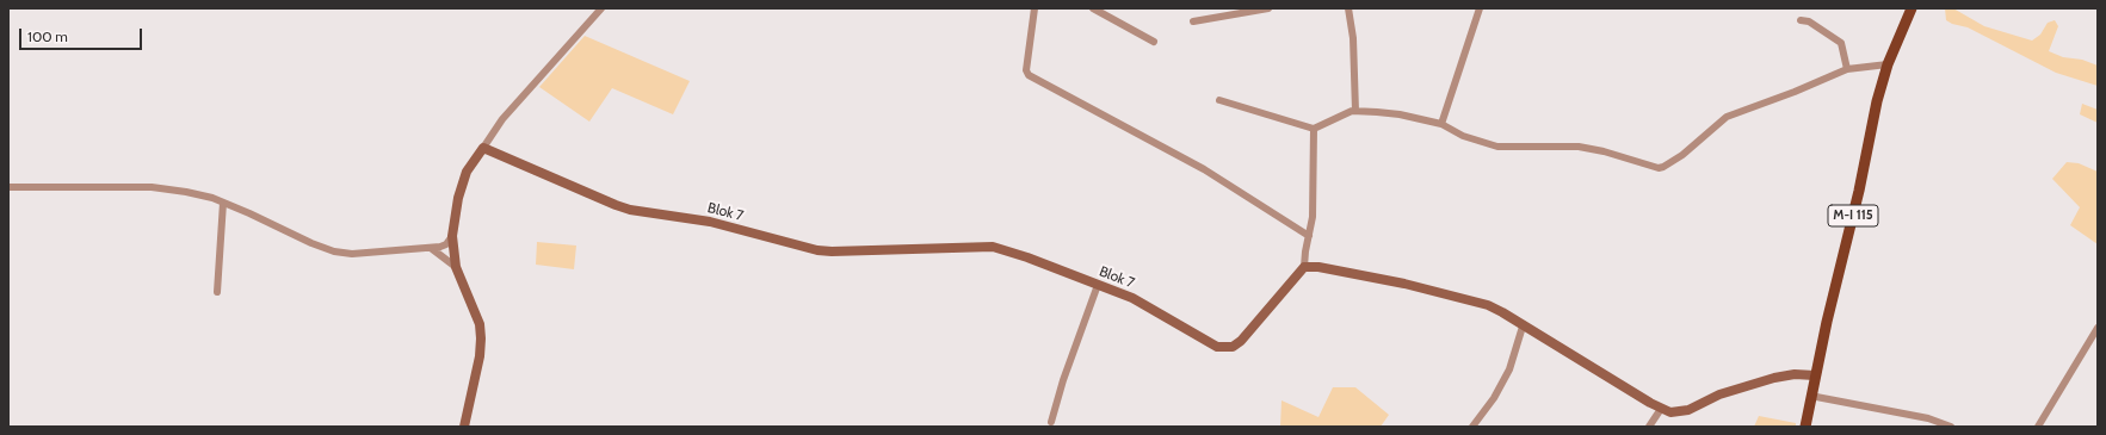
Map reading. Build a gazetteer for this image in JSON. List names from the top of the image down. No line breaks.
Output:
{"streets":{"main road":["M-I 115"],"street":["Blok 7"]},"scale_bar":"100 m"}
